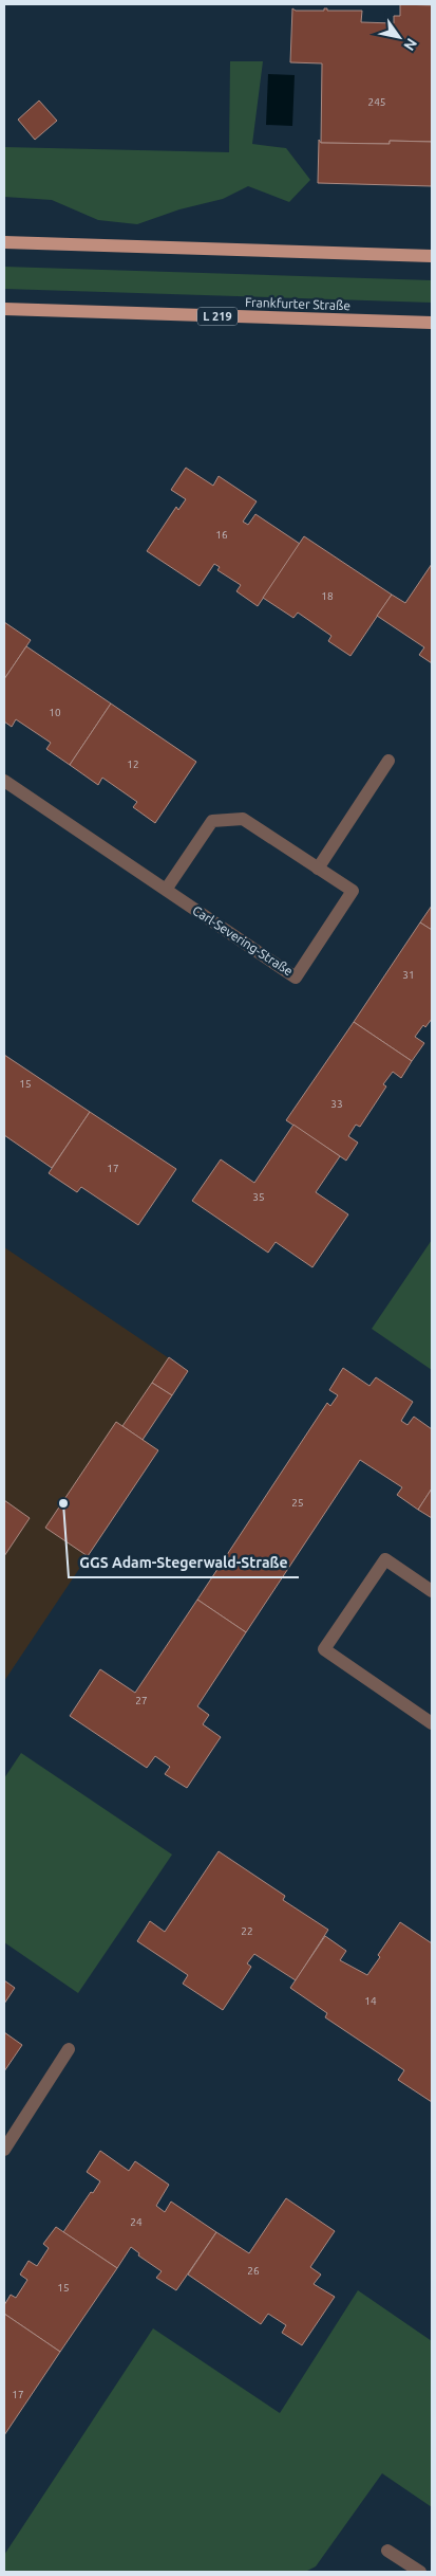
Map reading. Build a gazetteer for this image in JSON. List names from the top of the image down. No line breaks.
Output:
{"streets":{"main road":["Frankfurter Straße","L 219"],"street":["Carl-Severing-Straße"]},"places":["GGS Adam-Stegerwald-Straße"],"house_numbers":["245","16","18","10","12","31","15","33","17","35","25","27","22","14","24","26","15","17"],"north":"bottom right"}
